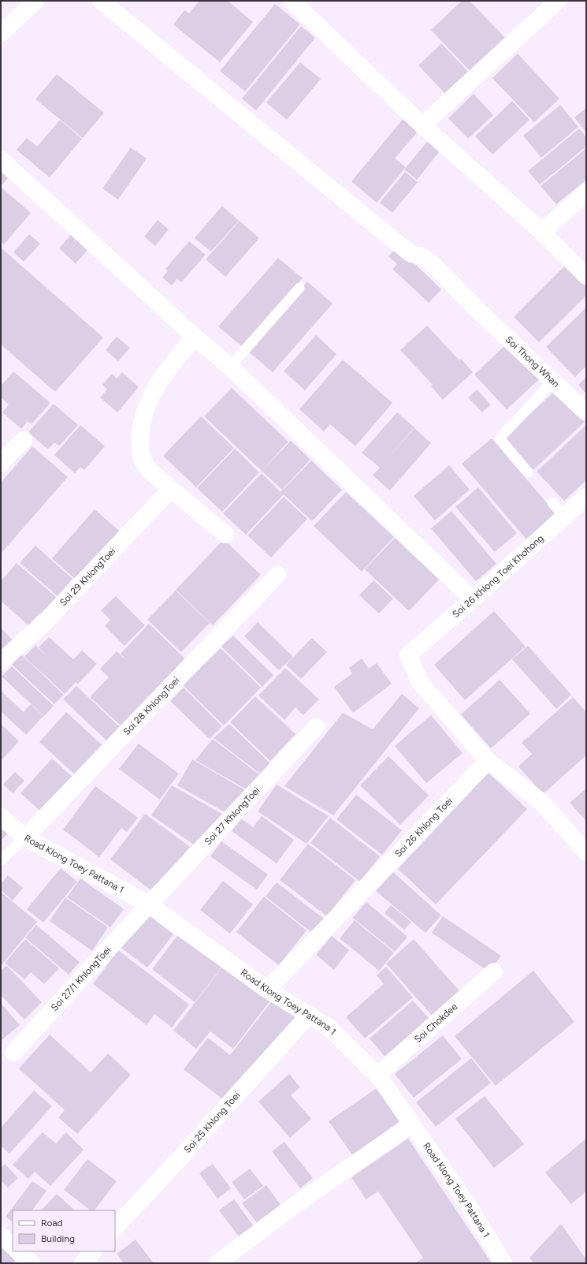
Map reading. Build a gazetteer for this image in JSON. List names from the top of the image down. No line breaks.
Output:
{"streets":{"street":["Soi Thong Whan","Soi 26 Khlong Toei Khohong","Soi 29 KhlongToei","Soi 28 KhlongToei","Soi 27 KhlongToei","Soi 26 Khlong Toei","Road Klong Toey Pattana 1","Soi 27/1 KhlongToei","Soi Chokdee","Soi 25 Khlong Toei"]},"crossings":[["Soi 26 Khlong Toei Khohong","Soi 26 Khlong Toei"],["Soi 28 KhlongToei","Road Klong Toey Pattana 1"],["Soi 27 KhlongToei","Road Klong Toey Pattana 1"],["Soi 27 KhlongToei","Soi 27/1 KhlongToei"],["Soi 26 Khlong Toei","Road Klong Toey Pattana 1"],["Road Klong Toey Pattana 1","Soi 27/1 KhlongToei"],["Road Klong Toey Pattana 1","Soi Chokdee"],["Road Klong Toey Pattana 1","Soi 25 Khlong Toei"]],"legend":["Road","Building"]}
